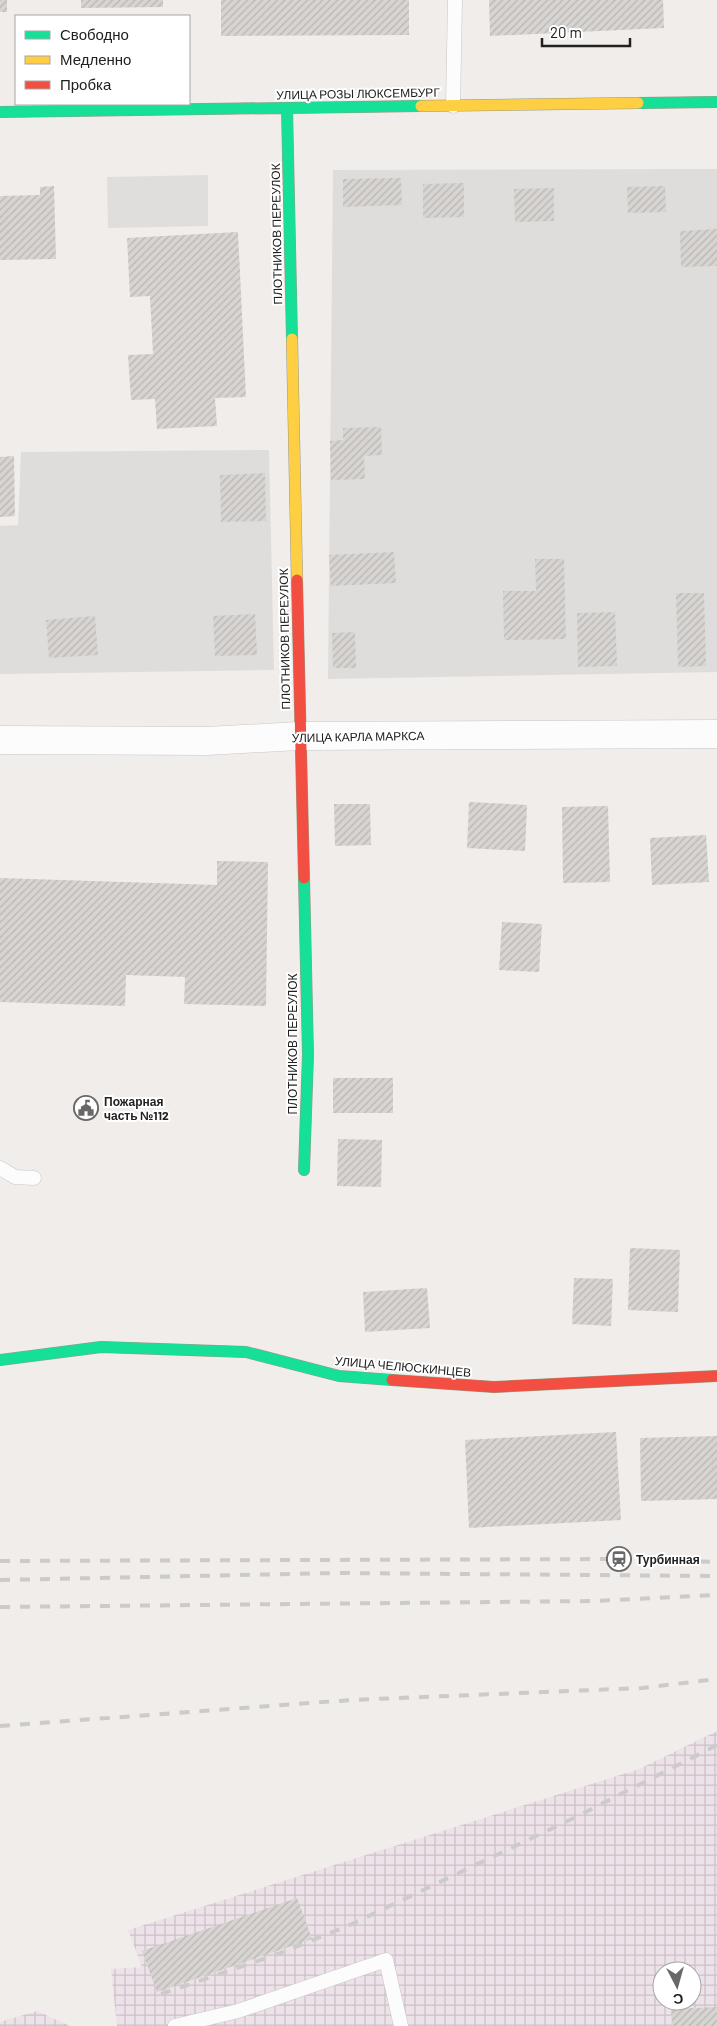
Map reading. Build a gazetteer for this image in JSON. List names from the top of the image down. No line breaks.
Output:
{"streets":{"street":["УЛИЦА РОЗЫ ЛЮКСЕМБУРГ","ПЛОТНИКОВ ПЕРЕУЛОК","УЛИЦА КАРЛА МАРКСА","УЛИЦА ЧЕЛЮСКИНЦЕВ"]},"crossings":[["УЛИЦА РОЗЫ ЛЮКСЕМБУРГ","ПЛОТНИКОВ ПЕРЕУЛОК"],["ПЛОТНИКОВ ПЕРЕУЛОК","УЛИЦА КАРЛА МАРКСА"]],"places":{"public building":["Пожарная часть №112"],"station":["Турбинная"]},"legend":["Свободно","Медленно","Пробка"],"scale_bar":"20 m","north":"bottom"}
